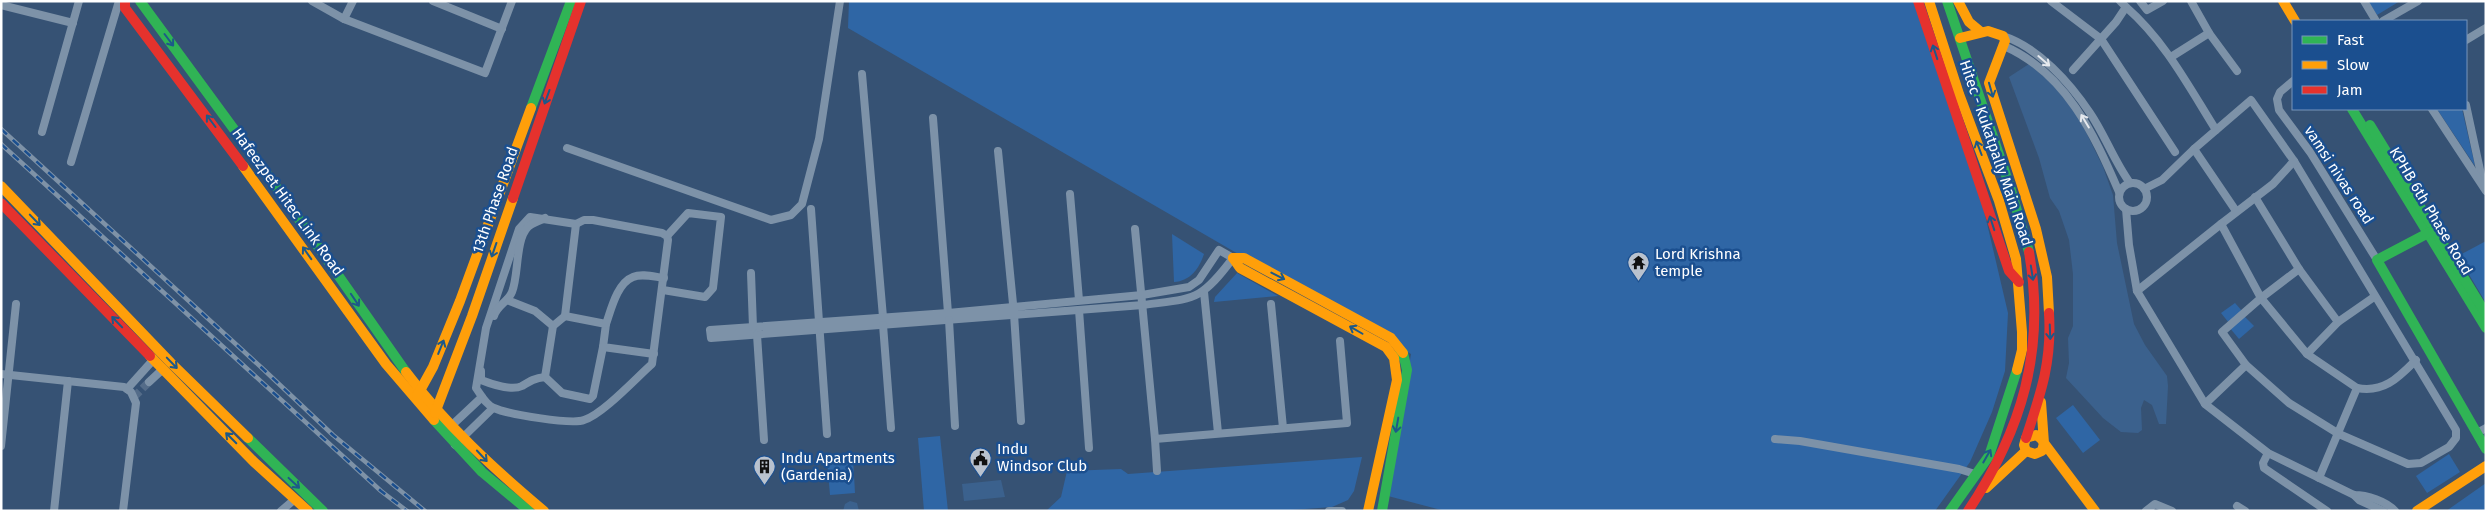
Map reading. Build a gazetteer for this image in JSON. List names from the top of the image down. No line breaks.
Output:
{"streets":{"street":["Hitec - Kukatpally Main Road","vamsi nivas road","13th Phase Road","Hafeezpet Hitec Link Road","KPHB 6th Phase Road"]},"crossings":[["13th Phase Road","Hafeezpet Hitec Link Road"]],"places":{"temple":["Lord Krishna temple"],"public building":["Indu Windsor Club"],"building":["Indu Apartments (Gardenia)"]},"legend":["Fast","Slow","Jam"]}
